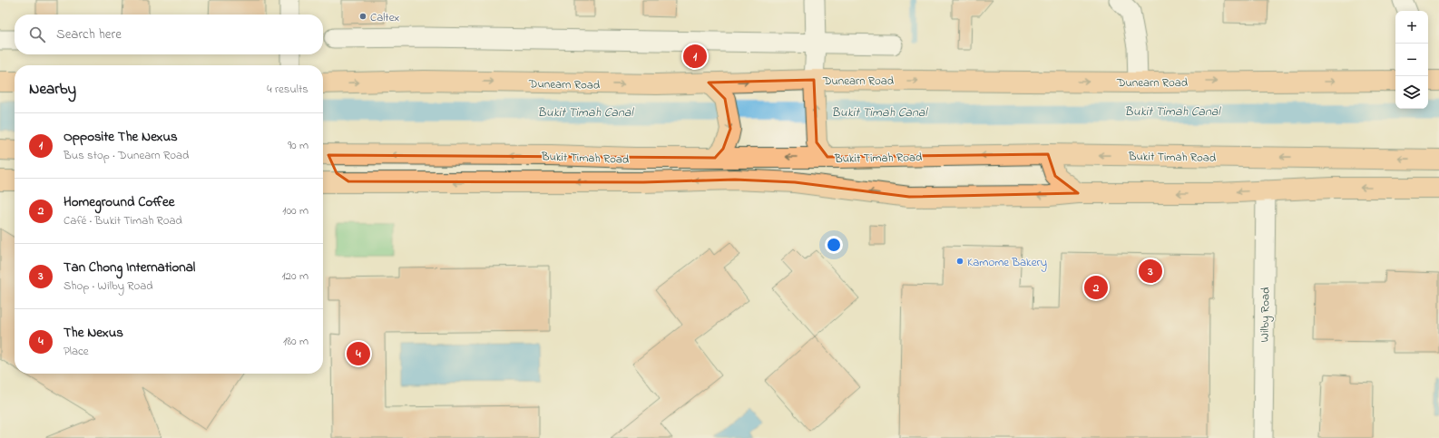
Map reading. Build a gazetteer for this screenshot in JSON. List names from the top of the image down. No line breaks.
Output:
{"streets":{"highway":["Dunearn Road","Bukit Timah Road"],"street":["Wilby Road"]},"water":["Bukit Timah Canal"],"places":["Caltex","Kamome Bakery"],"page":{"map_buttons":["+","−"],"search":"Search here","pins":["1","3","2","4"],"heading":["Nearby","4 results"],"list":[{"mark":"1","name":"Opposite The Nexus","note":"Bus stop · Dunearn Road","value":"90 m"},{"mark":"2","name":"Homeground Coffee","note":"Café · Bukit Timah Road","value":"100 m"},{"mark":"3","name":"Tan Chong International","note":"Shop · Wilby Road","value":"120 m"},{"mark":"4","name":"The Nexus","note":"Place","value":"180 m"}]}}
